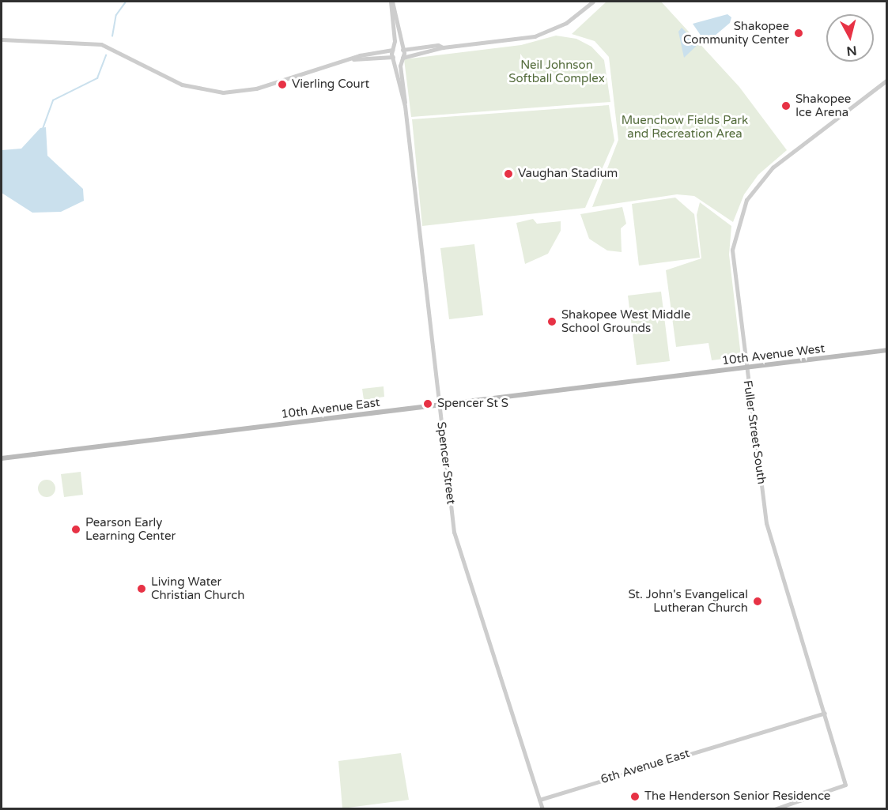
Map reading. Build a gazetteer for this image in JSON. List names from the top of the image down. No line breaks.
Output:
{"streets":{"main road":["10th Avenue West","10th Avenue East"],"street":["Fuller Street South","Spencer Street","6th Avenue East"]},"crossings":[["10th Avenue West","10th Avenue East"],["10th Avenue West","Fuller Street South"],["10th Avenue East","Spencer Street"],["Fuller Street South","6th Avenue East"],["Spencer Street","6th Avenue East"]],"parks":["Neil Johnson Softball Complex","Muenchow Fields Park and Recreation Area"],"places":["Shakopee Community Center","Vierling Court","Shakopee Ice Arena","Vaughan Stadium","Shakopee West Middle School Grounds","Spencer St S","Pearson Early Learning Center","Living Water Christian Church","St. John's Evangelical Lutheran Church","The Henderson Senior Residence"],"north":"bottom"}
